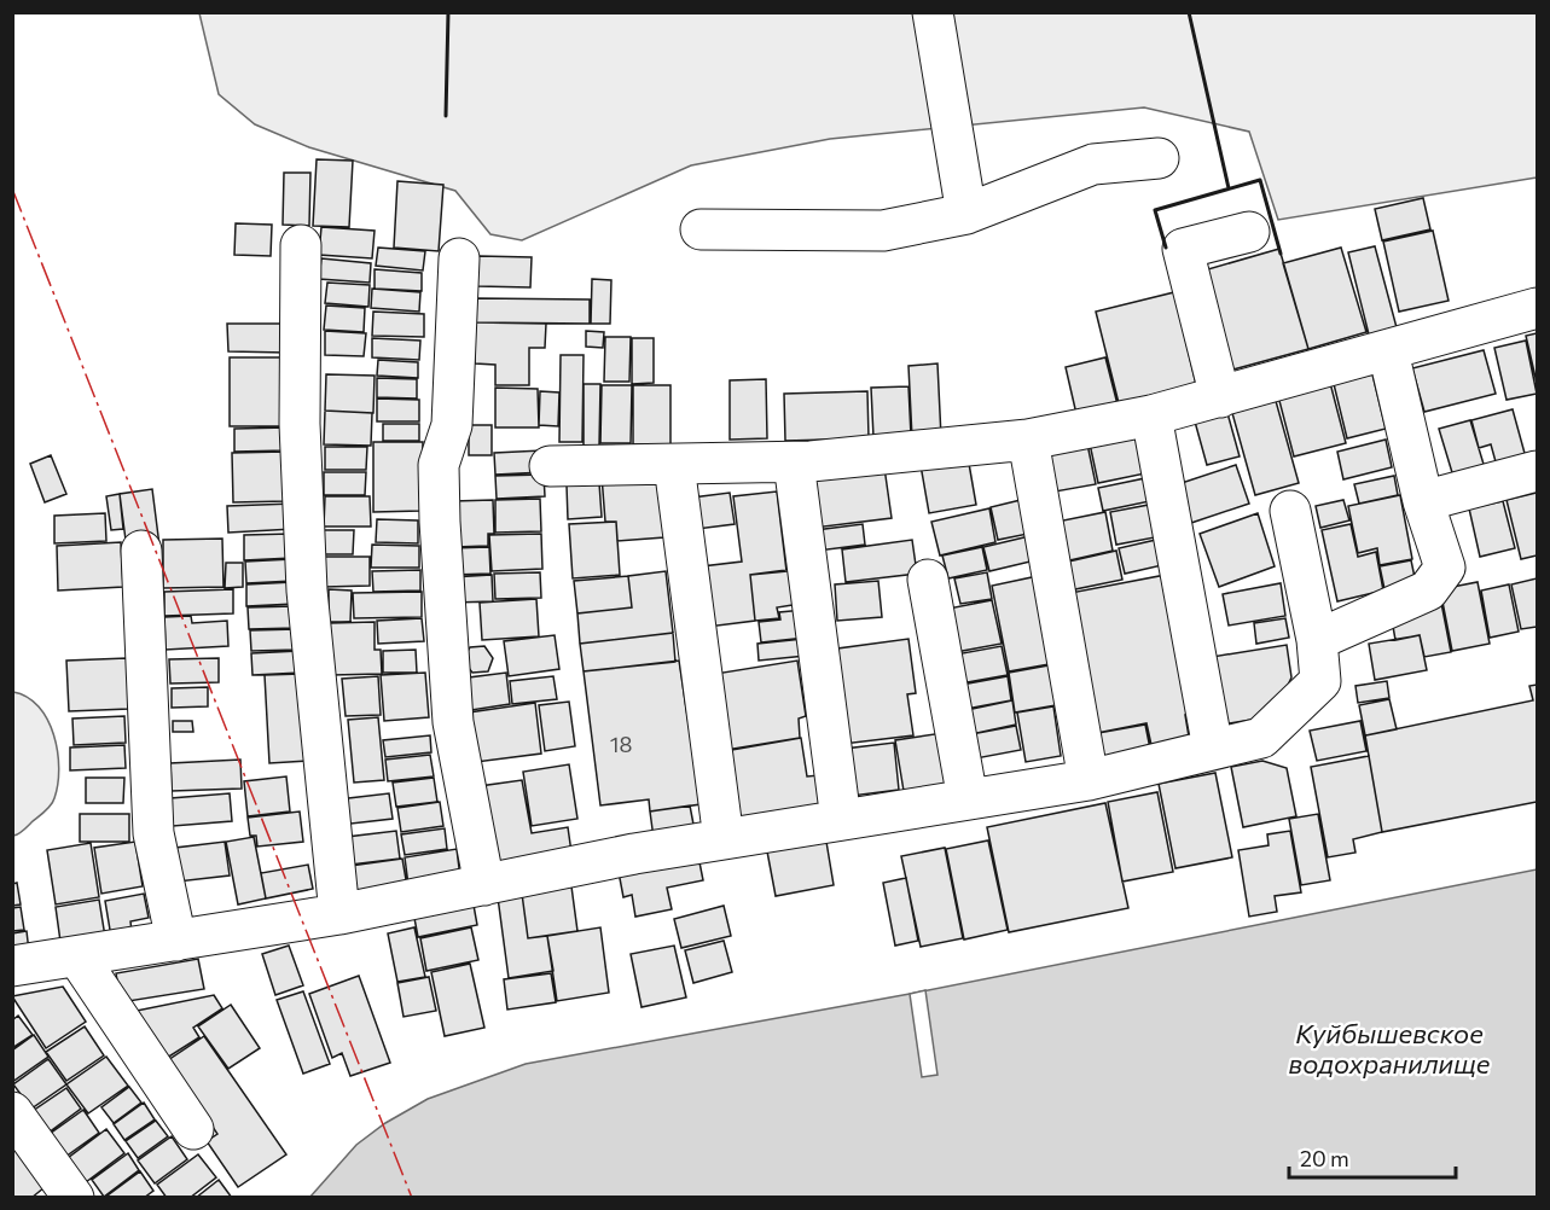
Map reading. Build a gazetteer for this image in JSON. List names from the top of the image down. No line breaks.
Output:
{"water":["Куйбышевское водохранилище"],"house_numbers":["18"],"scale_bar":"20 m"}
